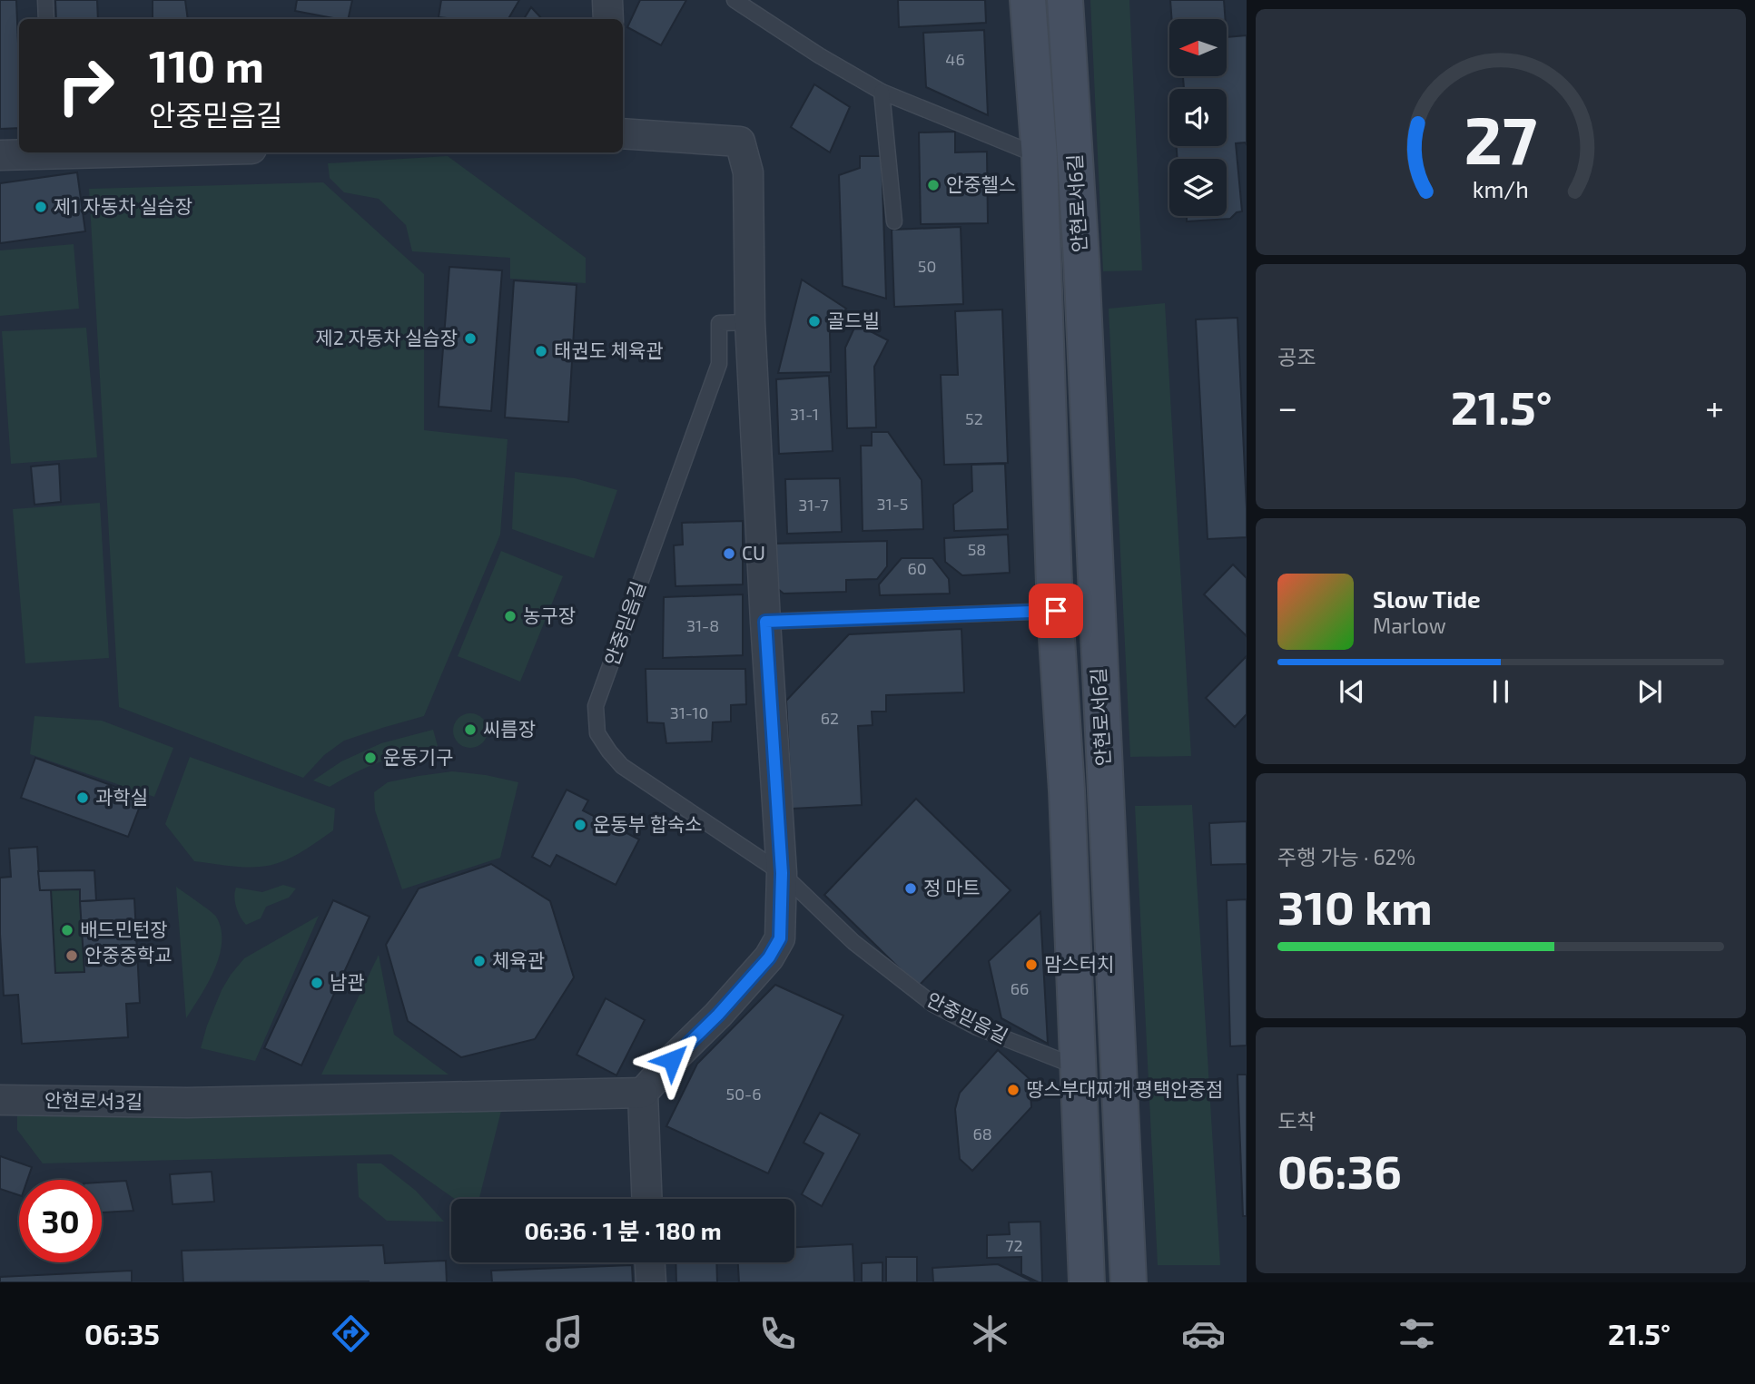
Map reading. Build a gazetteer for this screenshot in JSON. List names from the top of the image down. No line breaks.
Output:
{"streets":{"street":["안현로서6길","안현로서3길"],"lane":["안중믿음길"]},"crossings":[["안현로서6길","안중믿음길"]],"places":["안중헬스","제1 자동차 실습장","골드빌","제2 자동차 실습장","태권도 체육관","CU","농구장","씨름장","운동기구","과학실","운동부 합숙소","정 마트","배드민턴장","안중중학교","체육관","맘스터치","남관","땅스부대찌개 평택안중점"],"house_numbers":["46","50","31-1","52","31-5","31-7","58","60","31-8","31-10","62","66","50-6","68","72"],"north":"left","page":{"turn":["110 m","안중믿음길"],"tile":["공조",["주행 가능 · 62%","310 km"],["도착","06:36"]],"heat":["−","21.5°","+"],"song":["Slow Tide","Marlow"],"limit":"30","trip":"06:36 · 1 분 · 180 m","tabs":["06:35","21.5°"],"gauge":["27","km/h"]}}
